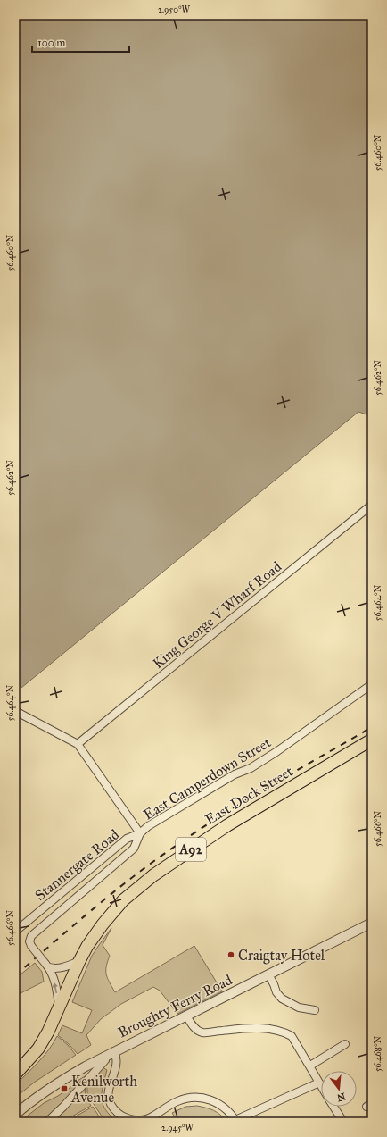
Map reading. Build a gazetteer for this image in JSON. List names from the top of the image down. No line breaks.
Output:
{"streets":{"highway":["East Dock Street","A92"],"street":["King George V Wharf Road","East Camperdown Street","Stannergate Road","Broughty Ferry Road"]},"crossings":[["East Camperdown Street","East Dock Street"],["East Camperdown Street","Stannergate Road"]],"places":{"other":["Craigtay Hotel"],"transit":["Kenilworth Avenue"]},"scale_bar":"100 m","north":"bottom","coordinates":["2.950°W","56.460°N","56.462°N","56.464°N","56.466°N","56.468°N","2.945°W"]}
